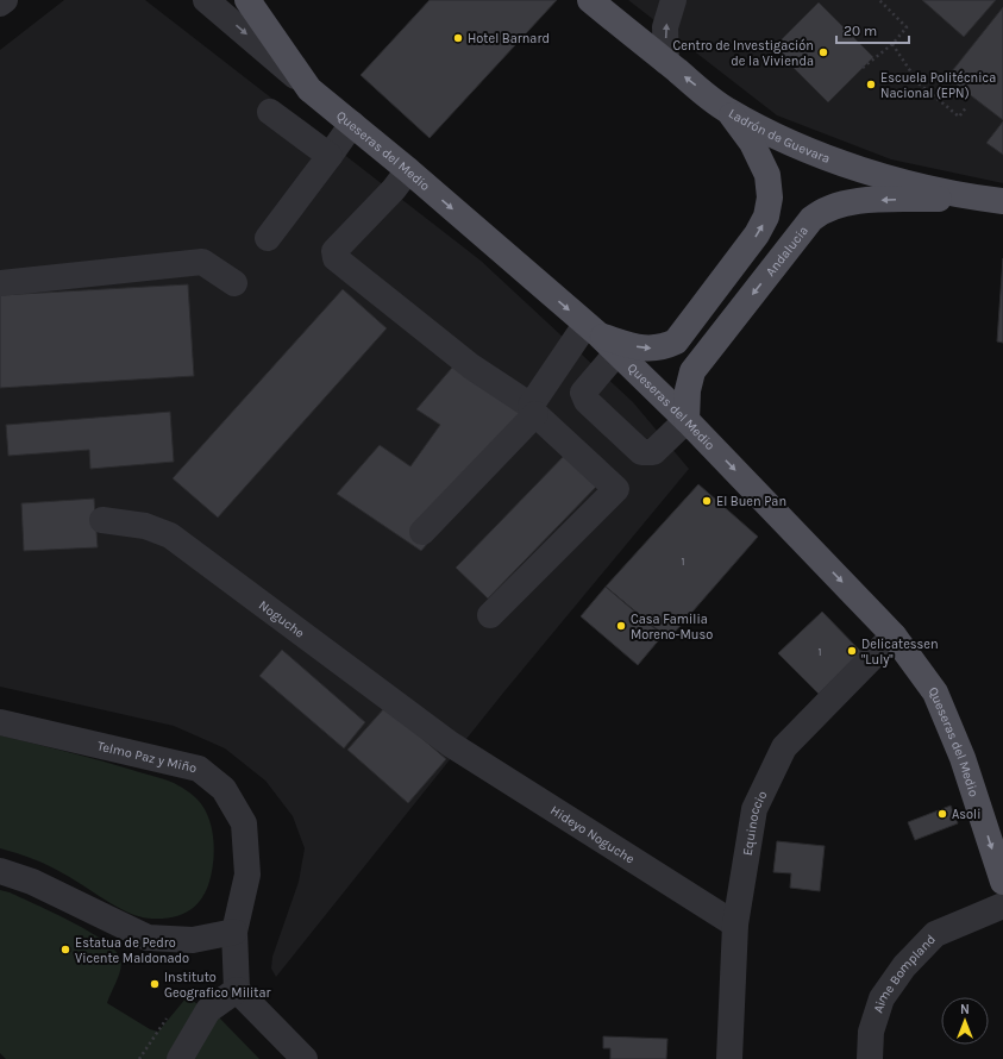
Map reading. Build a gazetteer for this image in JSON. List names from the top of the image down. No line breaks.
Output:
{"streets":{"main road":["Ladrón de Guevara","Queseras del Medio","Andalucia"],"street":["Noguche","Telmo Paz y Miño","Equinoccio","Hideyo Noguche","Aime Bompland"]},"crossings":[["Ladrón de Guevara","Andalucia"],["Queseras del Medio","Andalucia"],["Queseras del Medio","Equinoccio"],["Noguche","Hideyo Noguche"],["Equinoccio","Hideyo Noguche"]],"one_way":["Queseras del Medio","Andalucia"],"places":["Hotel Barnard","Centro de Investigación de la Vivienda","Escuela Politécnica Nacional (EPN)","El Buen Pan","Casa Familia Moreno-Muso","Delicatessen \"Luly\"","Asoli","Estatua de Pedro Vicente Maldonado","Instituto Geografico Militar"],"house_numbers":["1","1"],"scale_bar":"20 m","north":"top"}
